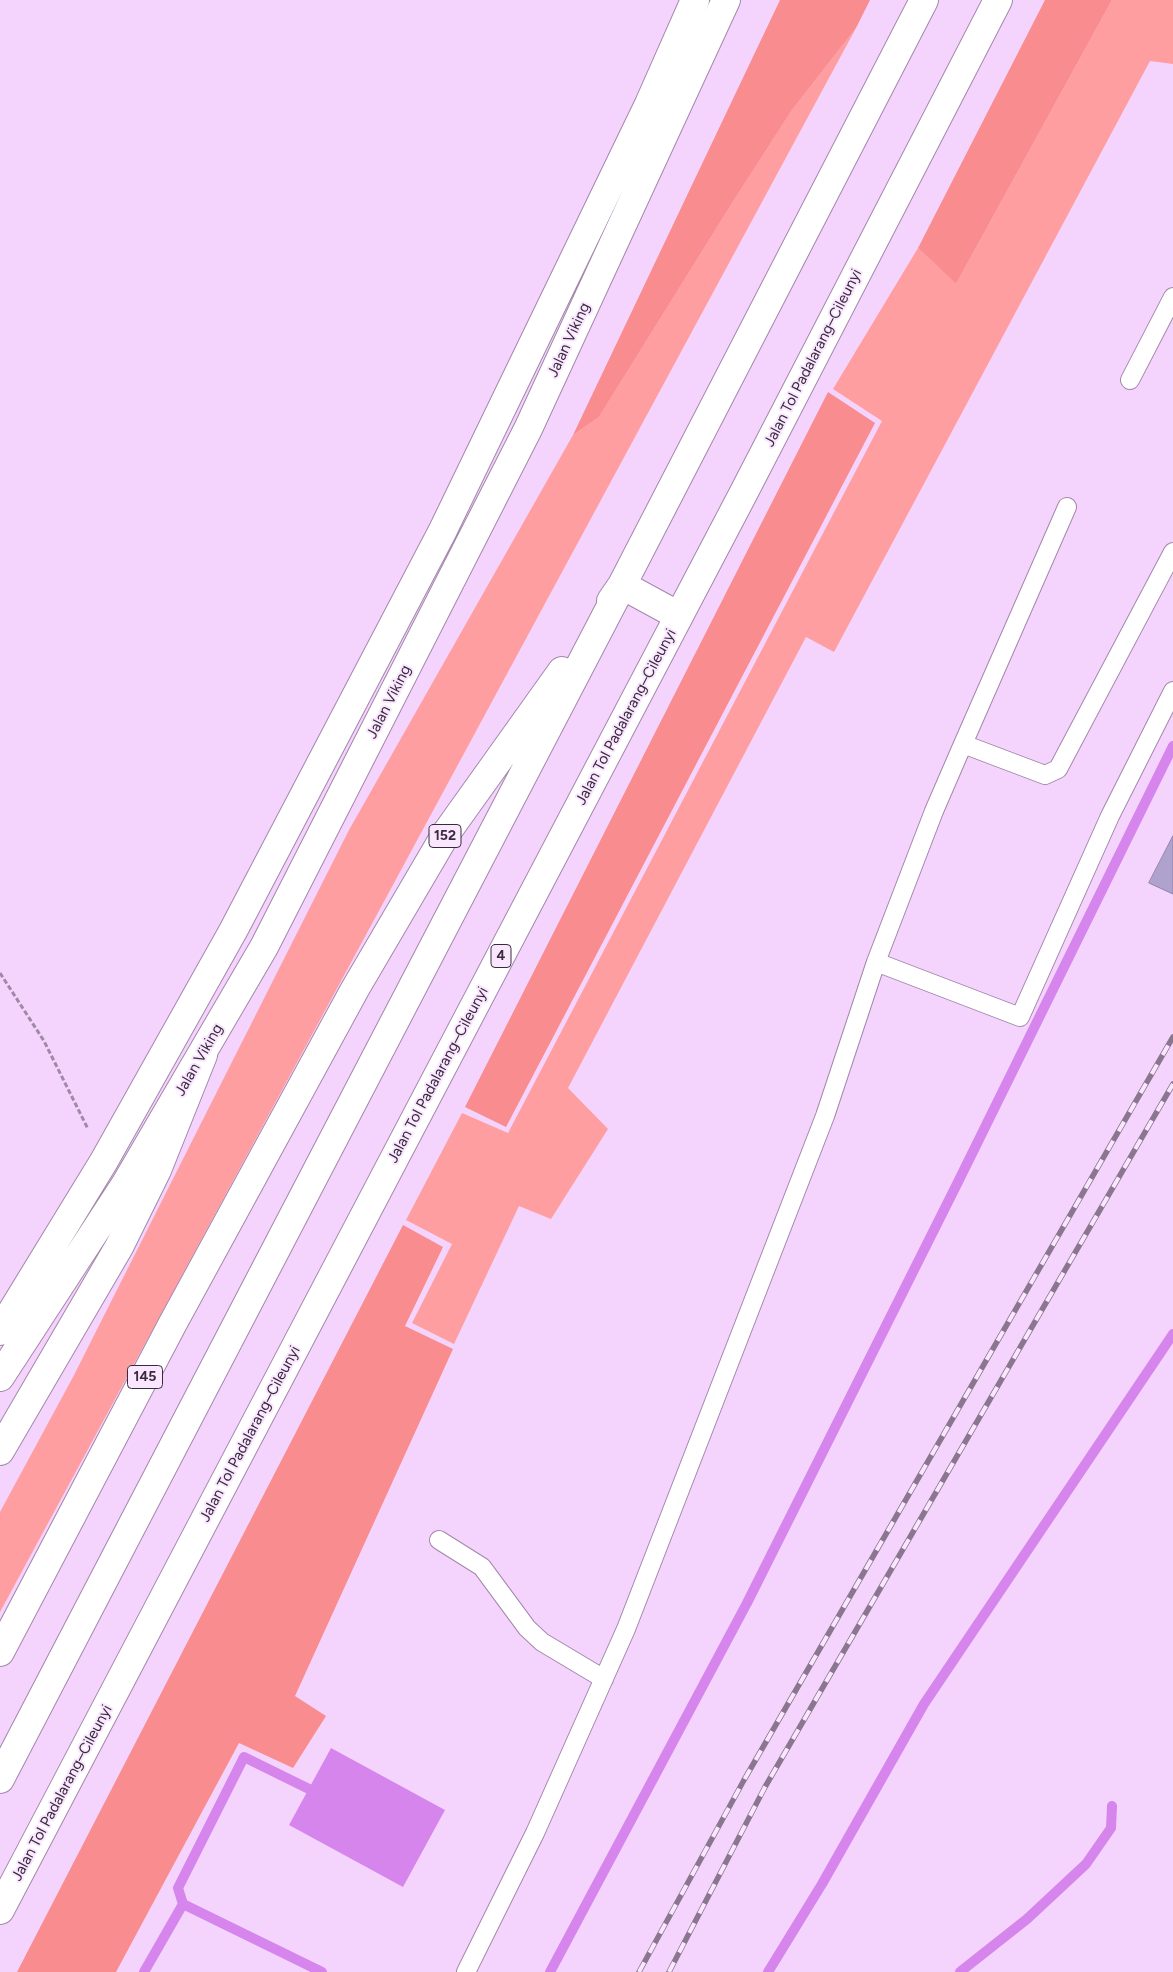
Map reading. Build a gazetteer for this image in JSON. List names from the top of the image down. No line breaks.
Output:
{"streets":{"main road":["Jalan Viking","Jalan Tol Padalarang–Cileunyi","152","4","145"]},"crossings":[["152","145"]]}
